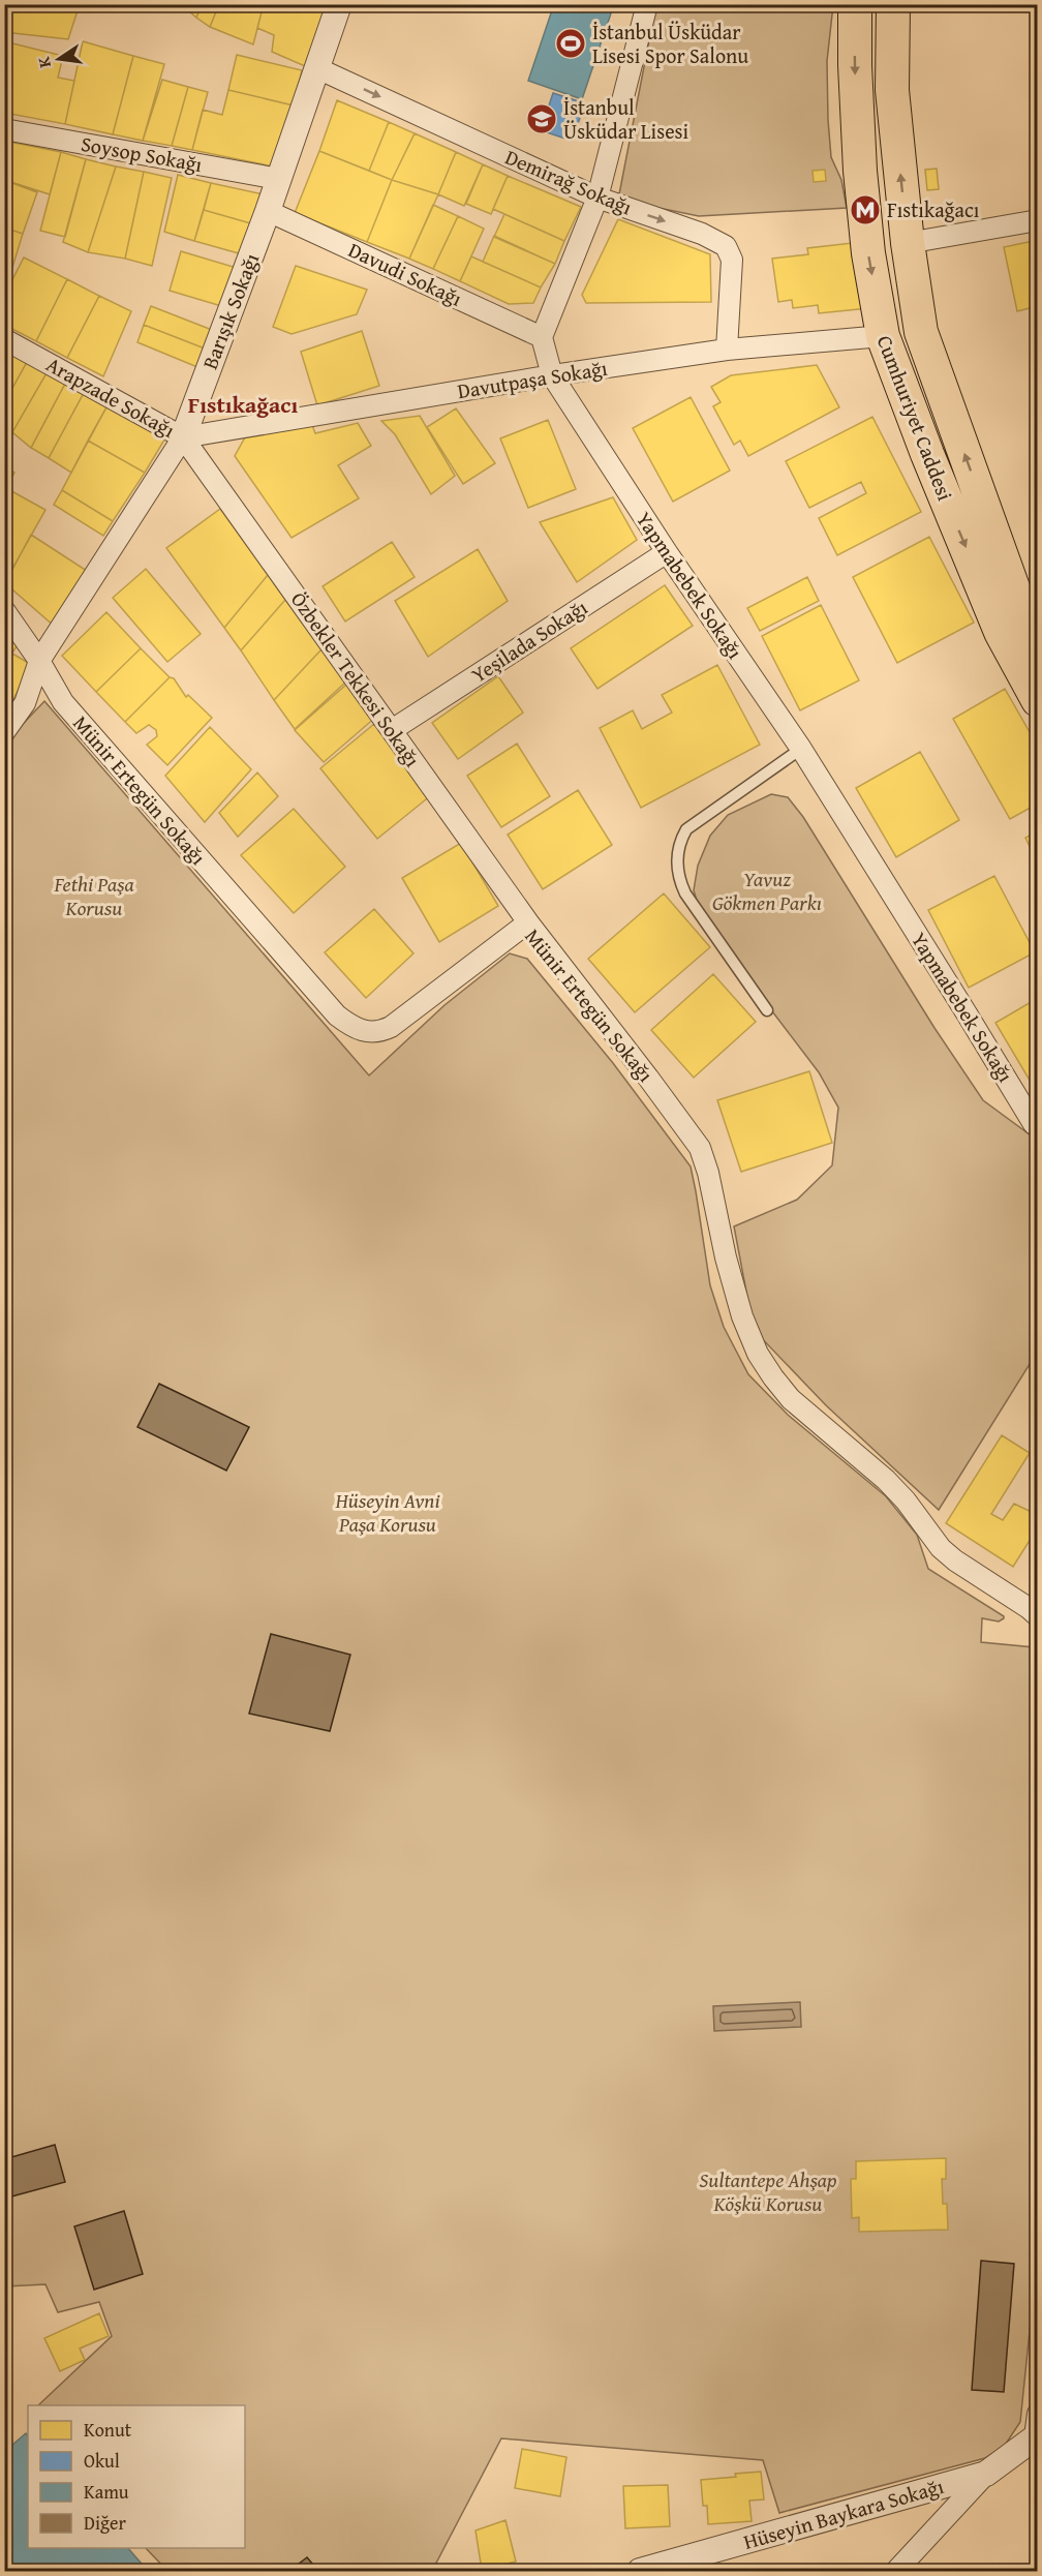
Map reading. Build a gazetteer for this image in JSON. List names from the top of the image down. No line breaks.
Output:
{"streets":{"main road":["Cumhuriyet Caddesi"],"street":["Soysop Sokağı","Demirağ Sokağı","Davudi Sokağı","Barışık Sokağı","Davutpaşa Sokağı","Arapzade Sokağı","Yapmabebek Sokağı","Yeşilada Sokağı","Özbekler Tekkesi Sokağı","Münir Ertegün Sokağı","Hüseyin Baykara Sokağı"]},"crossings":[["Soysop Sokağı","Barışık Sokağı"],["Demirağ Sokağı","Barışık Sokağı"],["Demirağ Sokağı","Davutpaşa Sokağı"],["Davudi Sokağı","Barışık Sokağı"],["Davudi Sokağı","Yapmabebek Sokağı"],["Barışık Sokağı","Davutpaşa Sokağı"],["Barışık Sokağı","Arapzade Sokağı"],["Barışık Sokağı","Özbekler Tekkesi Sokağı"],["Barışık Sokağı","Münir Ertegün Sokağı"],["Davutpaşa Sokağı","Arapzade Sokağı"],["Davutpaşa Sokağı","Cumhuriyet Caddesi"],["Davutpaşa Sokağı","Yapmabebek Sokağı"],["Davutpaşa Sokağı","Özbekler Tekkesi Sokağı"],["Arapzade Sokağı","Özbekler Tekkesi Sokağı"],["Yapmabebek Sokağı","Yeşilada Sokağı"],["Yeşilada Sokağı","Özbekler Tekkesi Sokağı"],["Özbekler Tekkesi Sokağı","Münir Ertegün Sokağı"]],"one_way":["Demirağ Sokağı"],"districts":["Fıstıkağacı"],"parks":["Yavuz Gökmen Parkı","Fethi Paşa Korusu","Hüseyin Avni Paşa Korusu","Sultantepe Ahşap Köşkü Korusu"],"places":{"sports":["İstanbul Üsküdar Lisesi Spor Salonu"],"school or university":["İstanbul Üsküdar Lisesi"],"metro station":["Fıstıkağacı"]},"legend":["Konut","Okul","Kamu","Diğer"],"north":"left"}
